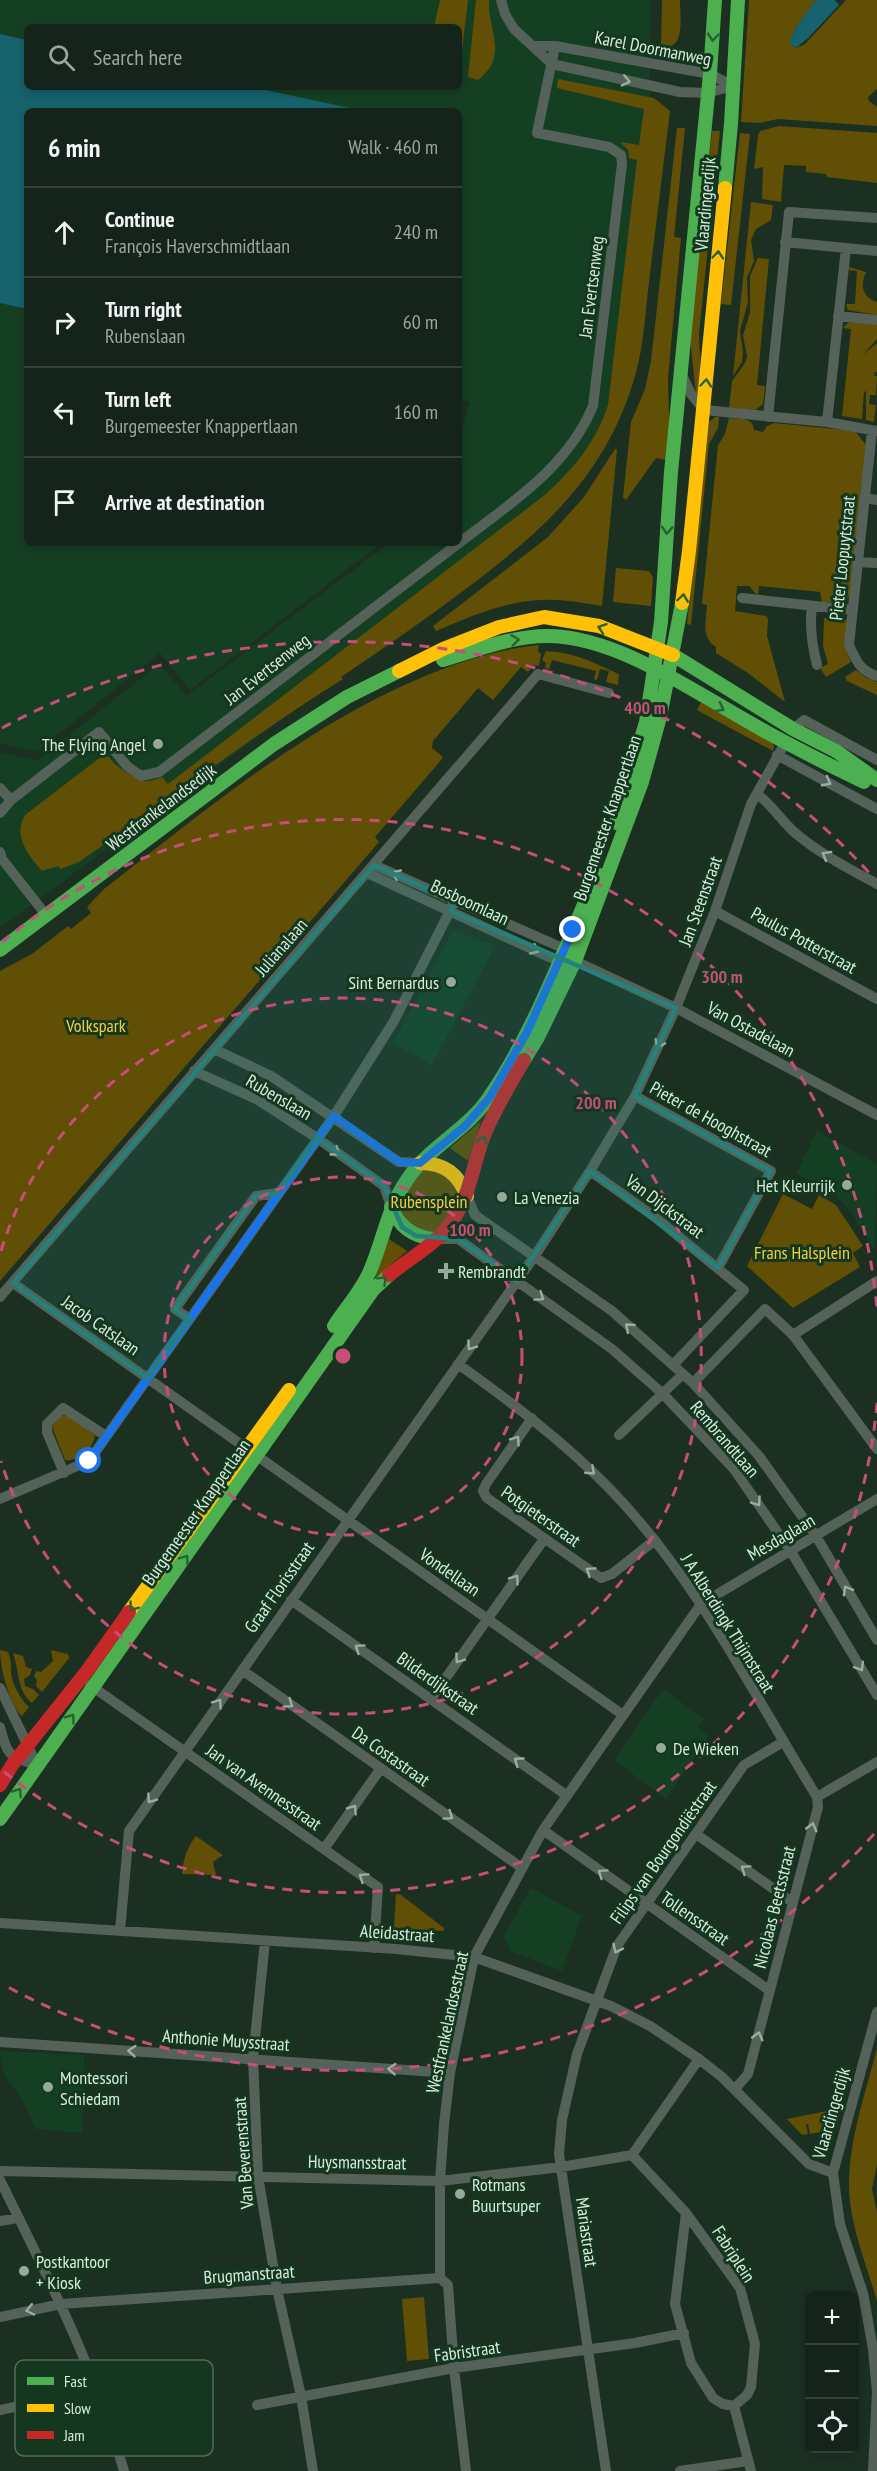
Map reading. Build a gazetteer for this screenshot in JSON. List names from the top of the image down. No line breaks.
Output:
{"streets":{"main road":["Vlaardingerdijk","Westfrankelandsedijk","Burgemeester Knappertlaan"],"street":["Karel Doormanweg","Jan Evertsenweg","Pieter Loopuytstraat","Jan Steenstraat","Bosboomlaan","Paulus Potterstraat","Julianalaan","Van Ostadelaan","Rubenslaan","Pieter de Hooghstraat","Van Dijckstraat","Jacob Catslaan","Rembrandtlaan","Potgieterstraat","Mesdaglaan","Vondellaan","Graaf Florisstraat","J A Alberdingk Thijmstraat","Bilderdijkstraat","Da Costastraat","Jan van Avennesstraat","Filips van Bourgondiëstraat","Nicolaas Beetsstraat","Tollensstraat","Aleidastraat","Westfrankelandsestraat","Anthonie Muysstraat","Van Beverenstraat","Huysmansstraat","Mariastraat","Fabriplein","Brugmanstraat","Fabristraat"]},"crossings":[["Karel Doormanweg","Vlaardingerdijk"],["Karel Doormanweg","Jan Evertsenweg"],["Vlaardingerdijk","Westfrankelandsedijk"],["Vlaardingerdijk","Burgemeester Knappertlaan"],["Vlaardingerdijk","Aleidastraat"],["Westfrankelandsedijk","Burgemeester Knappertlaan"],["Westfrankelandsedijk","Jan Steenstraat"],["Burgemeester Knappertlaan","Bosboomlaan"],["Burgemeester Knappertlaan","Van Ostadelaan"],["Burgemeester Knappertlaan","Rubenslaan"],["Burgemeester Knappertlaan","Jacob Catslaan"],["Burgemeester Knappertlaan","Rembrandtlaan"],["Burgemeester Knappertlaan","Vondellaan"],["Burgemeester Knappertlaan","Jan van Avennesstraat"],["Jan Steenstraat","Paulus Potterstraat"],["Jan Steenstraat","Van Ostadelaan"],["Jan Steenstraat","Pieter de Hooghstraat"],["Jan Steenstraat","Van Dijckstraat"],["Jan Steenstraat","Rembrandtlaan"],["Bosboomlaan","Julianalaan"],["Julianalaan","Rubenslaan"],["Julianalaan","Jacob Catslaan"],["Rubenslaan","Rembrandtlaan"],["Pieter de Hooghstraat","Van Dijckstraat"],["Van Dijckstraat","Rembrandtlaan"],["Jacob Catslaan","Vondellaan"],["Rembrandtlaan","Mesdaglaan"],["Rembrandtlaan","Graaf Florisstraat"],["Potgieterstraat","J A Alberdingk Thijmstraat"],["Mesdaglaan","J A Alberdingk Thijmstraat"],["Mesdaglaan","Westfrankelandsestraat"],["Vondellaan","Graaf Florisstraat"],["Vondellaan","Westfrankelandsestraat"],["Graaf Florisstraat","J A Alberdingk Thijmstraat"],["Graaf Florisstraat","Bilderdijkstraat"],["Graaf Florisstraat","Da Costastraat"],["Graaf Florisstraat","Jan van Avennesstraat"],["Graaf Florisstraat","Aleidastraat"],["J A Alberdingk Thijmstraat","Filips van Bourgondiëstraat"],["J A Alberdingk Thijmstraat","Nicolaas Beetsstraat"],["J A Alberdingk Thijmstraat","Westfrankelandsestraat"],["Bilderdijkstraat","Westfrankelandsestraat"],["Da Costastraat","Westfrankelandsestraat"],["Jan van Avennesstraat","Aleidastraat"],["Filips van Bourgondiëstraat","Tollensstraat"],["Filips van Bourgondiëstraat","Aleidastraat"],["Filips van Bourgondiëstraat","Mariastraat"],["Nicolaas Beetsstraat","Tollensstraat"],["Nicolaas Beetsstraat","Aleidastraat"],["Tollensstraat","Westfrankelandsestraat"],["Aleidastraat","Westfrankelandsestraat"],["Aleidastraat","Van Beverenstraat"],["Aleidastraat","Mariastraat"],["Westfrankelandsestraat","Anthonie Muysstraat"],["Westfrankelandsestraat","Huysmansstraat"],["Westfrankelandsestraat","Brugmanstraat"],["Westfrankelandsestraat","Fabristraat"],["Anthonie Muysstraat","Van Beverenstraat"],["Van Beverenstraat","Huysmansstraat"],["Van Beverenstraat","Brugmanstraat"],["Van Beverenstraat","Fabristraat"],["Huysmansstraat","Mariastraat"],["Mariastraat","Fabristraat"],["Fabriplein","Fabristraat"]],"one_way":["Bilderdijkstraat","Da Costastraat","Nicolaas Beetsstraat","Tollensstraat","Anthonie Muysstraat"],"parks":["Volkspark","Rubensplein","Frans Halsplein"],"places":{"other":["The Flying Angel","Sint Bernardus","Het Kleurrijk","La Venezia","De Wieken","Montessori Schiedam","Rotmans Buurtsuper","Postkantoor + Kiosk"],"health":["Rembrandt"]},"legend":["Fast","Slow","Jam"],"page":{"search":"Search here","heading":["6 min","Walk · 460 m"],"list":[["Continue","François Haverschmidtlaan","240 m"],["Turn right","Rubenslaan","60 m"],["Turn left","Burgemeester Knappertlaan","160 m"],"Arrive at destination"],"map_buttons":["+","−"]},"rings":["400 m","300 m","200 m","100 m"]}
